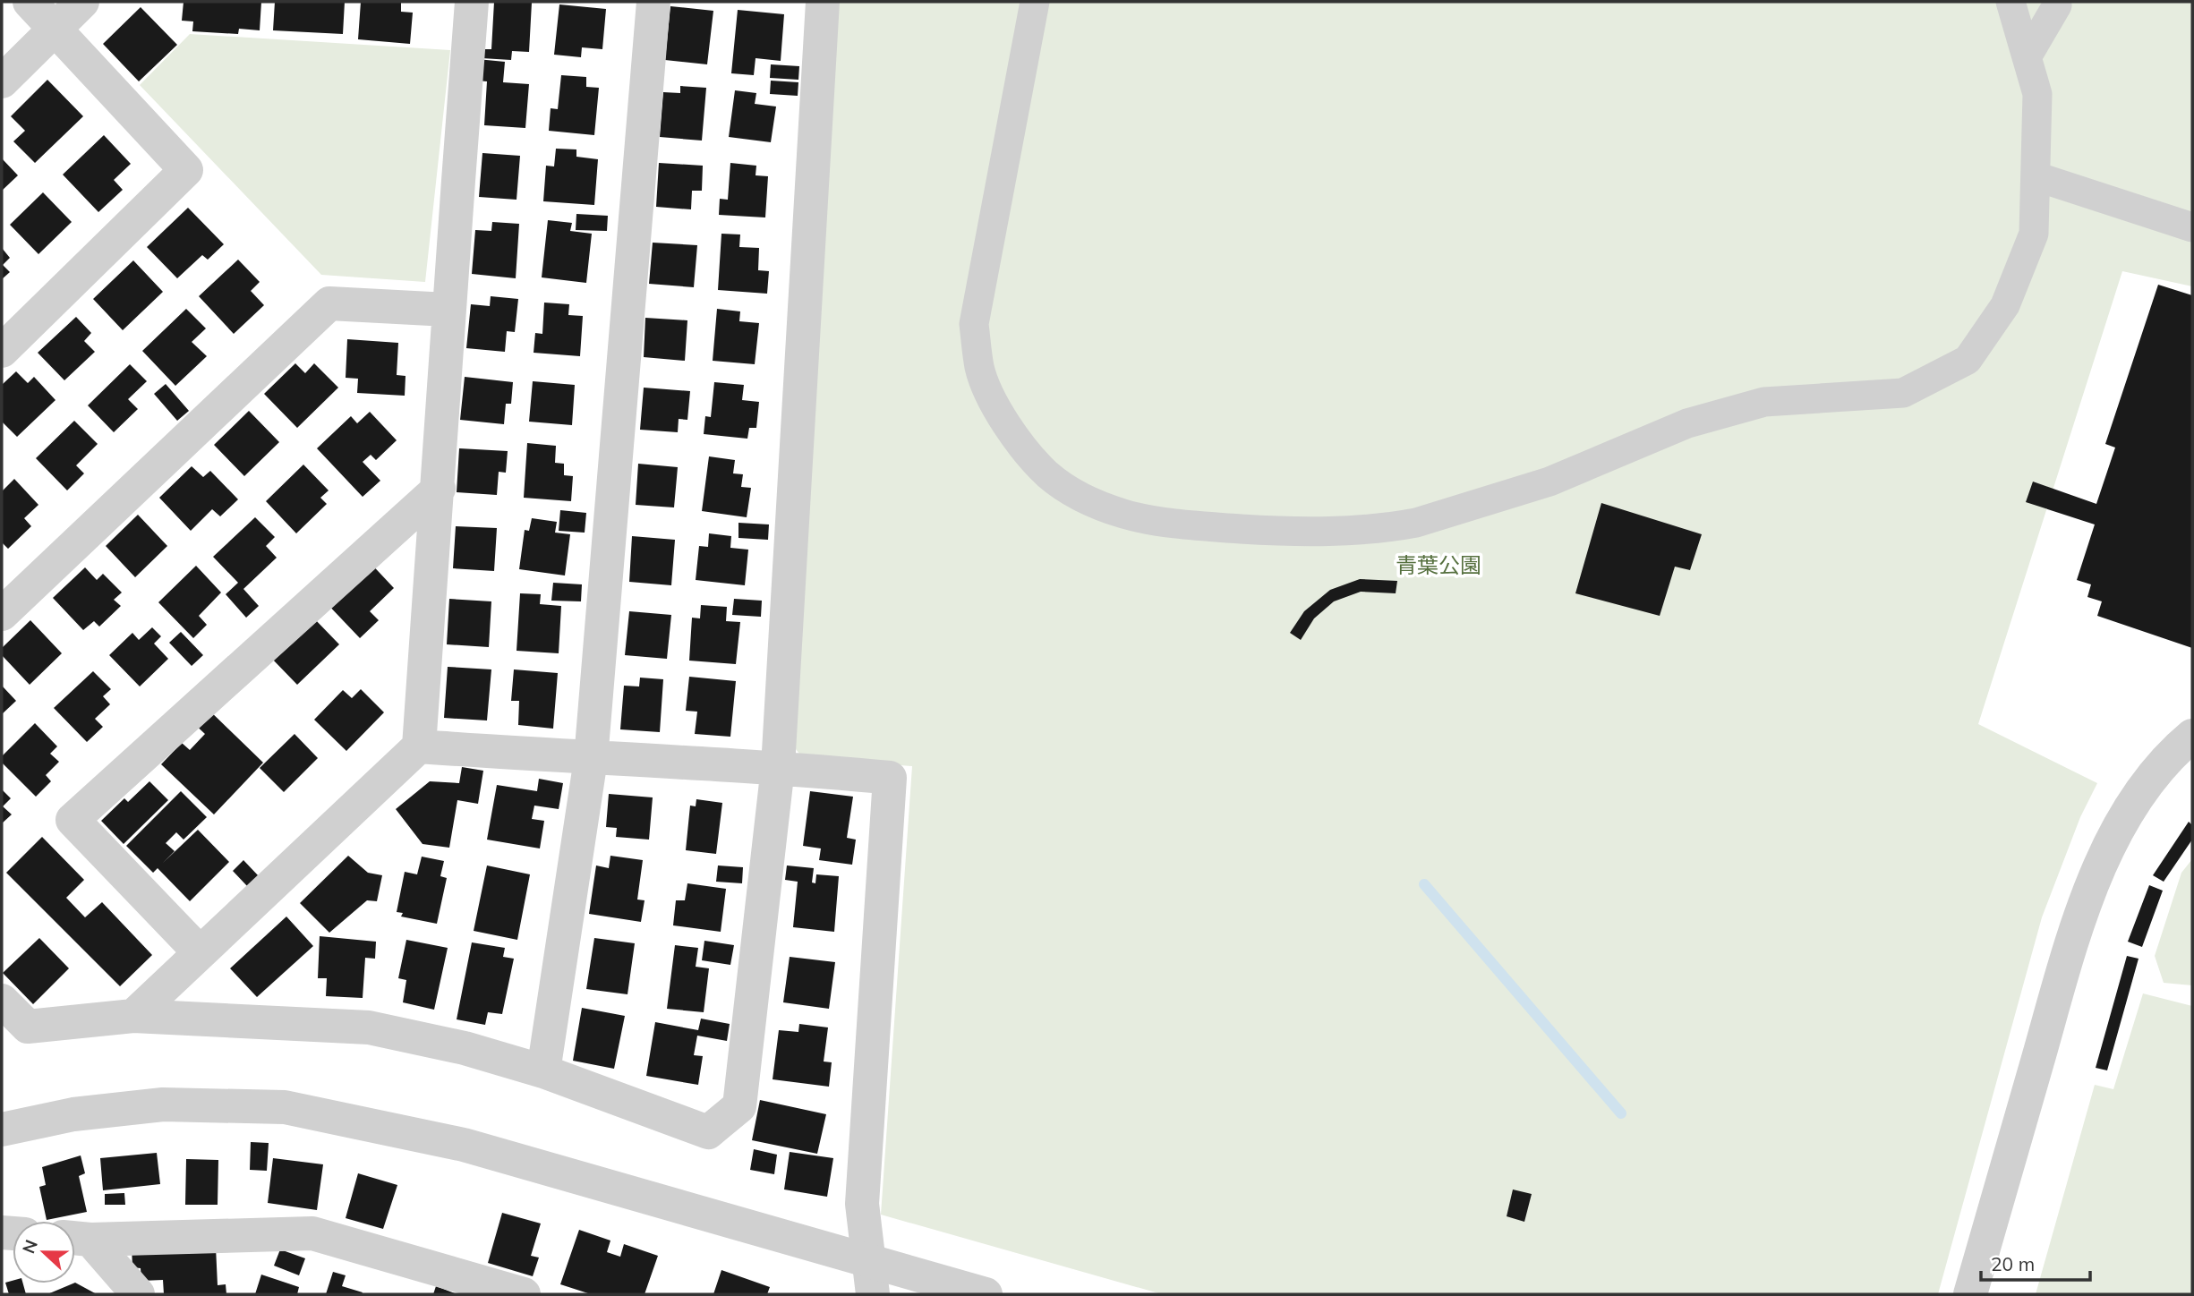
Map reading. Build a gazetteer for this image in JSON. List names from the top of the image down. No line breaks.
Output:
{"parks":["青葉公園"],"scale_bar":"20 m","north":"left"}
